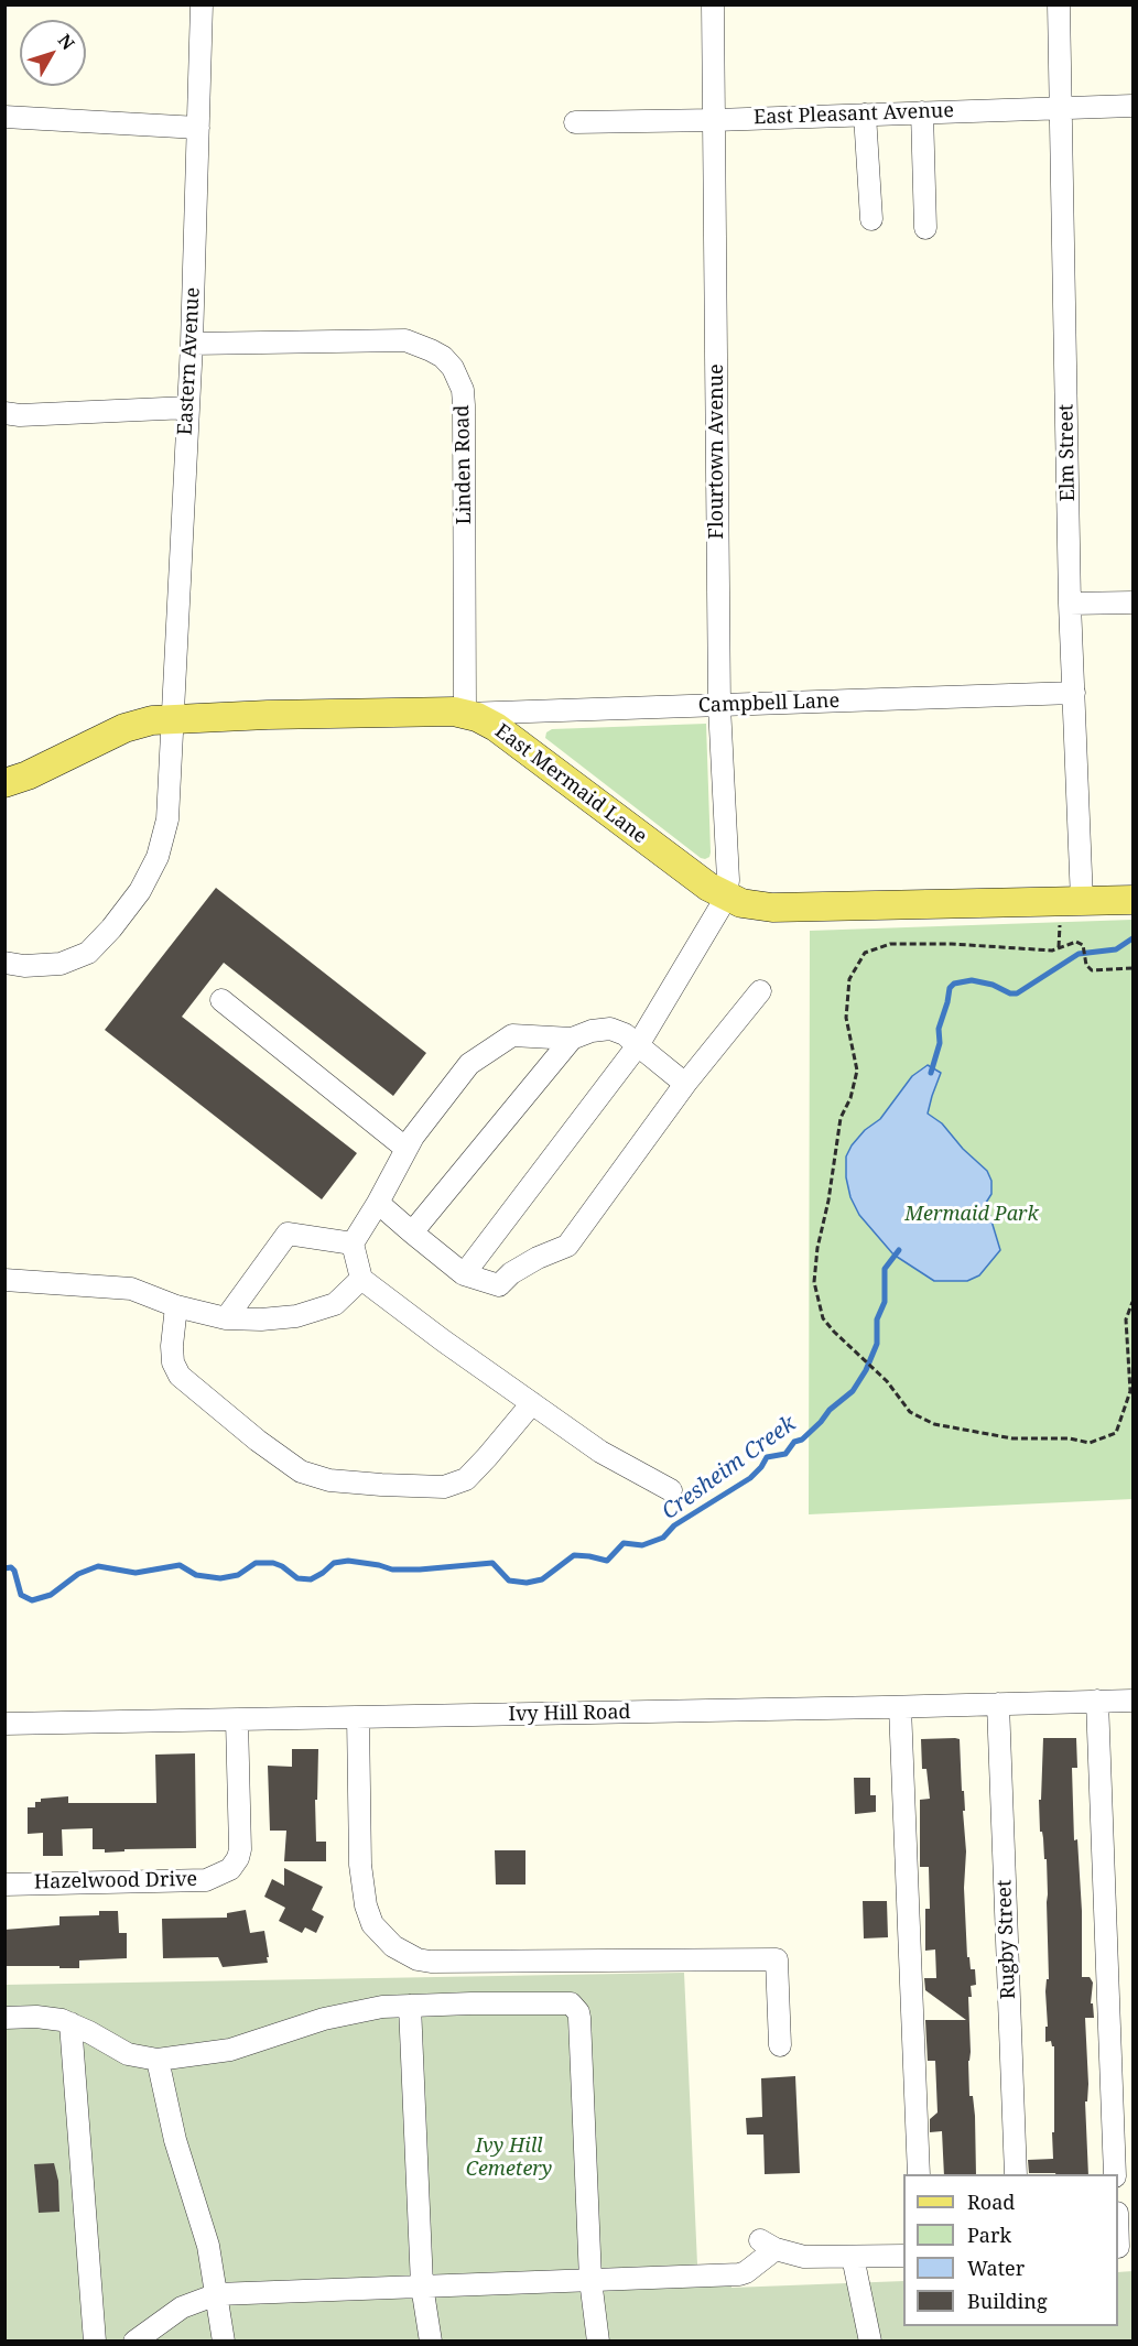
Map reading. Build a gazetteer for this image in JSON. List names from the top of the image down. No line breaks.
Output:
{"streets":{"main road":["East Mermaid Lane"],"street":["East Pleasant Avenue","Eastern Avenue","Flourtown Avenue","Elm Street","Linden Road","Campbell Lane","Ivy Hill Road","Hazelwood Drive","Rugby Street"]},"crossings":[["East Pleasant Avenue","Flourtown Avenue"],["East Pleasant Avenue","Elm Street"],["Eastern Avenue","Linden Road"],["Eastern Avenue","East Mermaid Lane"],["Flourtown Avenue","Campbell Lane"],["Flourtown Avenue","East Mermaid Lane"],["Elm Street","Campbell Lane"],["Elm Street","East Mermaid Lane"],["Linden Road","Campbell Lane"],["Linden Road","East Mermaid Lane"],["Campbell Lane","East Mermaid Lane"],["Ivy Hill Road","Hazelwood Drive"],["Ivy Hill Road","Rugby Street"]],"water":["Cresheim Creek"],"parks":["Mermaid Park","Ivy Hill Cemetery"],"legend":["Road","Park","Water","Building"],"north":"top right"}
